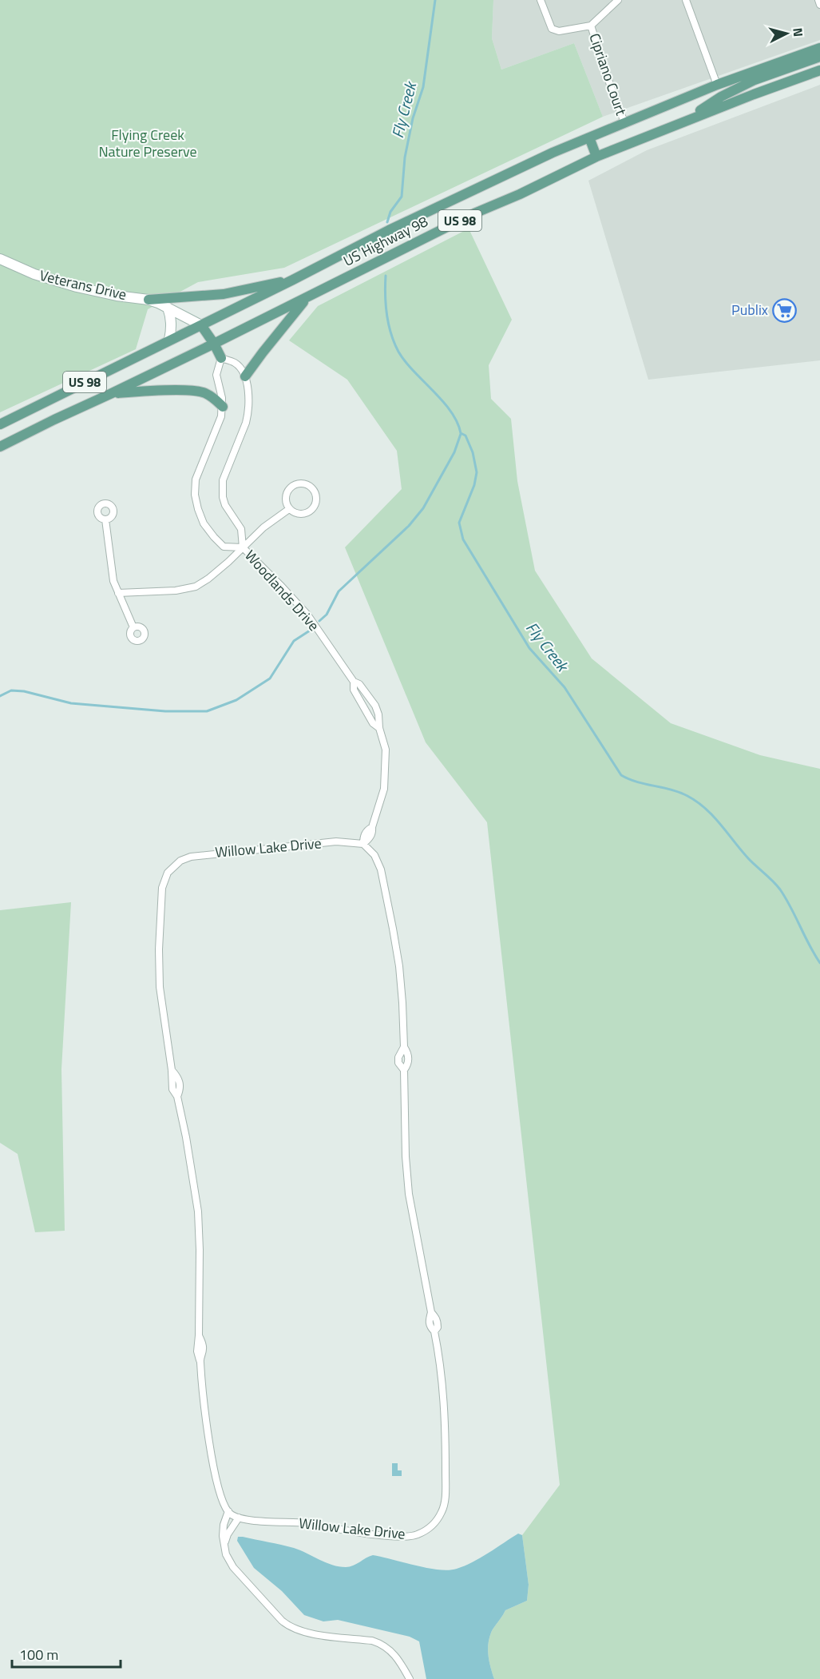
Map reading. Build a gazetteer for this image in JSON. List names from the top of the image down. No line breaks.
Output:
{"streets":{"main road":["US 98","US Highway 98"],"street":["Cipriano Court","Veterans Drive","Woodlands Drive","Willow Lake Drive"]},"crossings":[["Cipriano Court","US Highway 98"],["US Highway 98","Veterans Drive"],["Woodlands Drive","Willow Lake Drive"]],"water":["Fly Creek"],"parks":["Flying Creek Nature Preserve"],"places":{"supermarket":["Publix"]},"scale_bar":"100 m","north":"right"}
